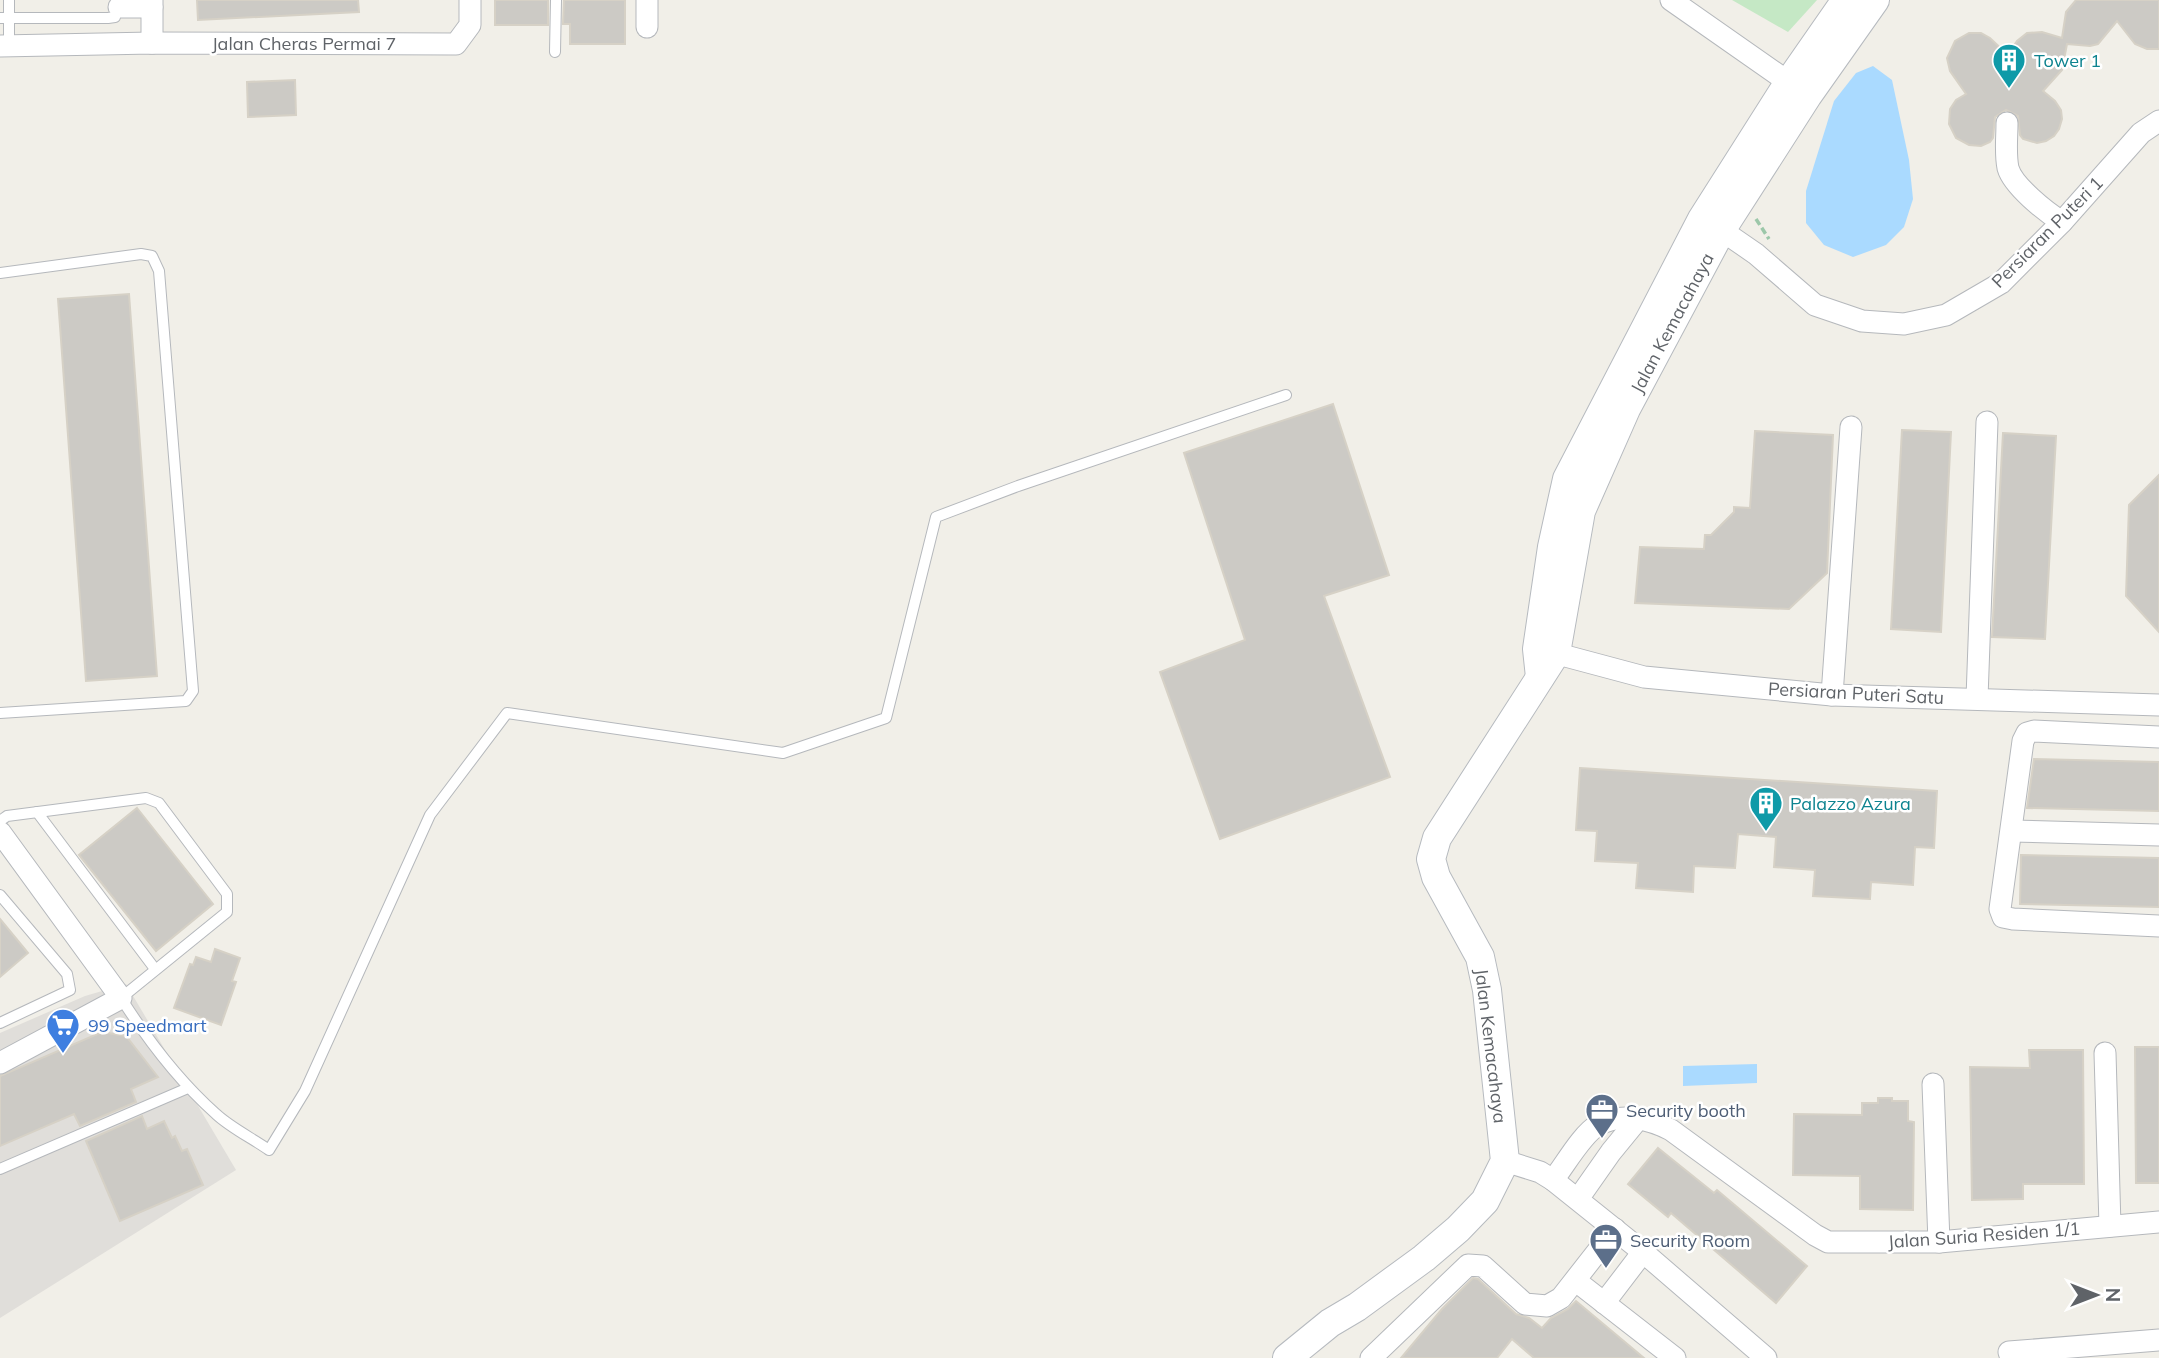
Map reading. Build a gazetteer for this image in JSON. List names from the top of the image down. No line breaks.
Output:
{"streets":{"street":["Jalan Cheras Permai 7","Persiaran Puteri 1","Jalan Kemacahaya","Persiaran Puteri Satu","Jalan Suria Residen 1/1"]},"crossings":[["Persiaran Puteri 1","Jalan Kemacahaya"],["Jalan Kemacahaya","Persiaran Puteri Satu"]],"places":{"building":["Tower 1","Palazzo Azura"],"supermarket":["99 Speedmart"],"office":["Security booth","Security Room"]},"north":"right"}
